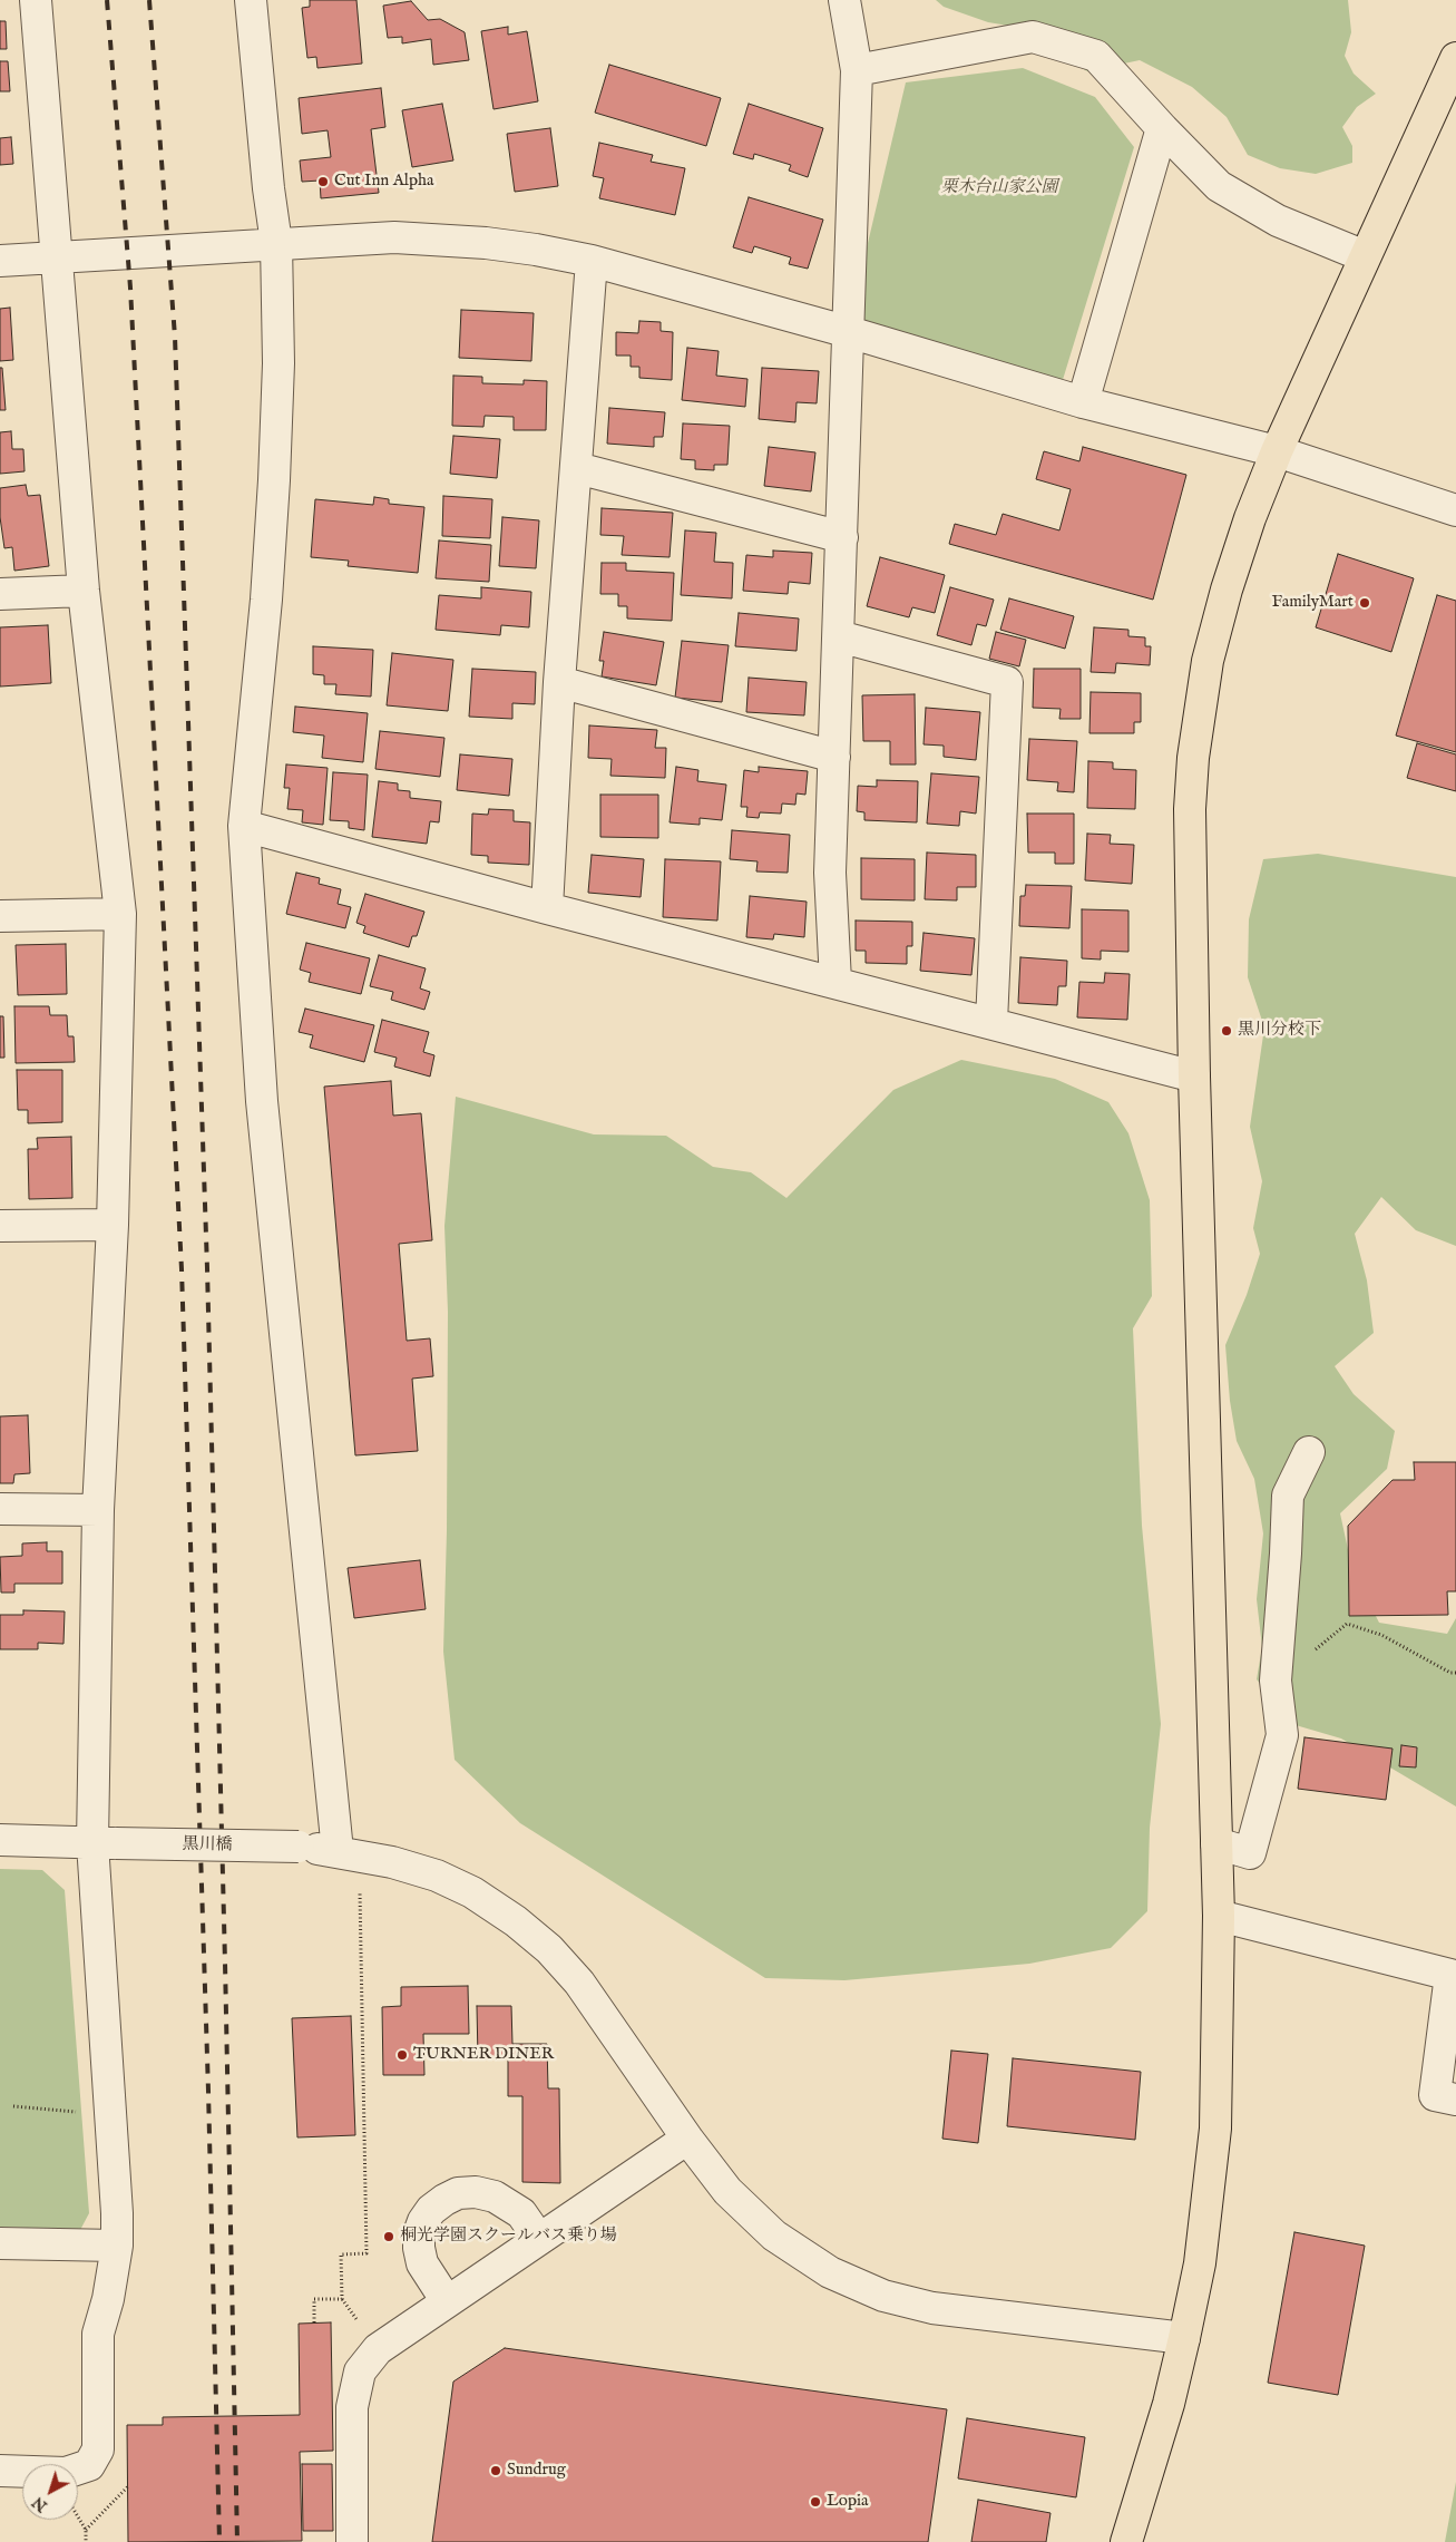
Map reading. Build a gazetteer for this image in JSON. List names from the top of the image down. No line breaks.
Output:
{"streets":{"street":["黒川橋"]},"parks":["栗木台山家公園"],"places":["Cut Inn Alpha","FamilyMart","黒川分校下","TURNER DINER","桐光学園スクールバス乗り場","Sundrug","Lopia"],"north":"bottom left"}
